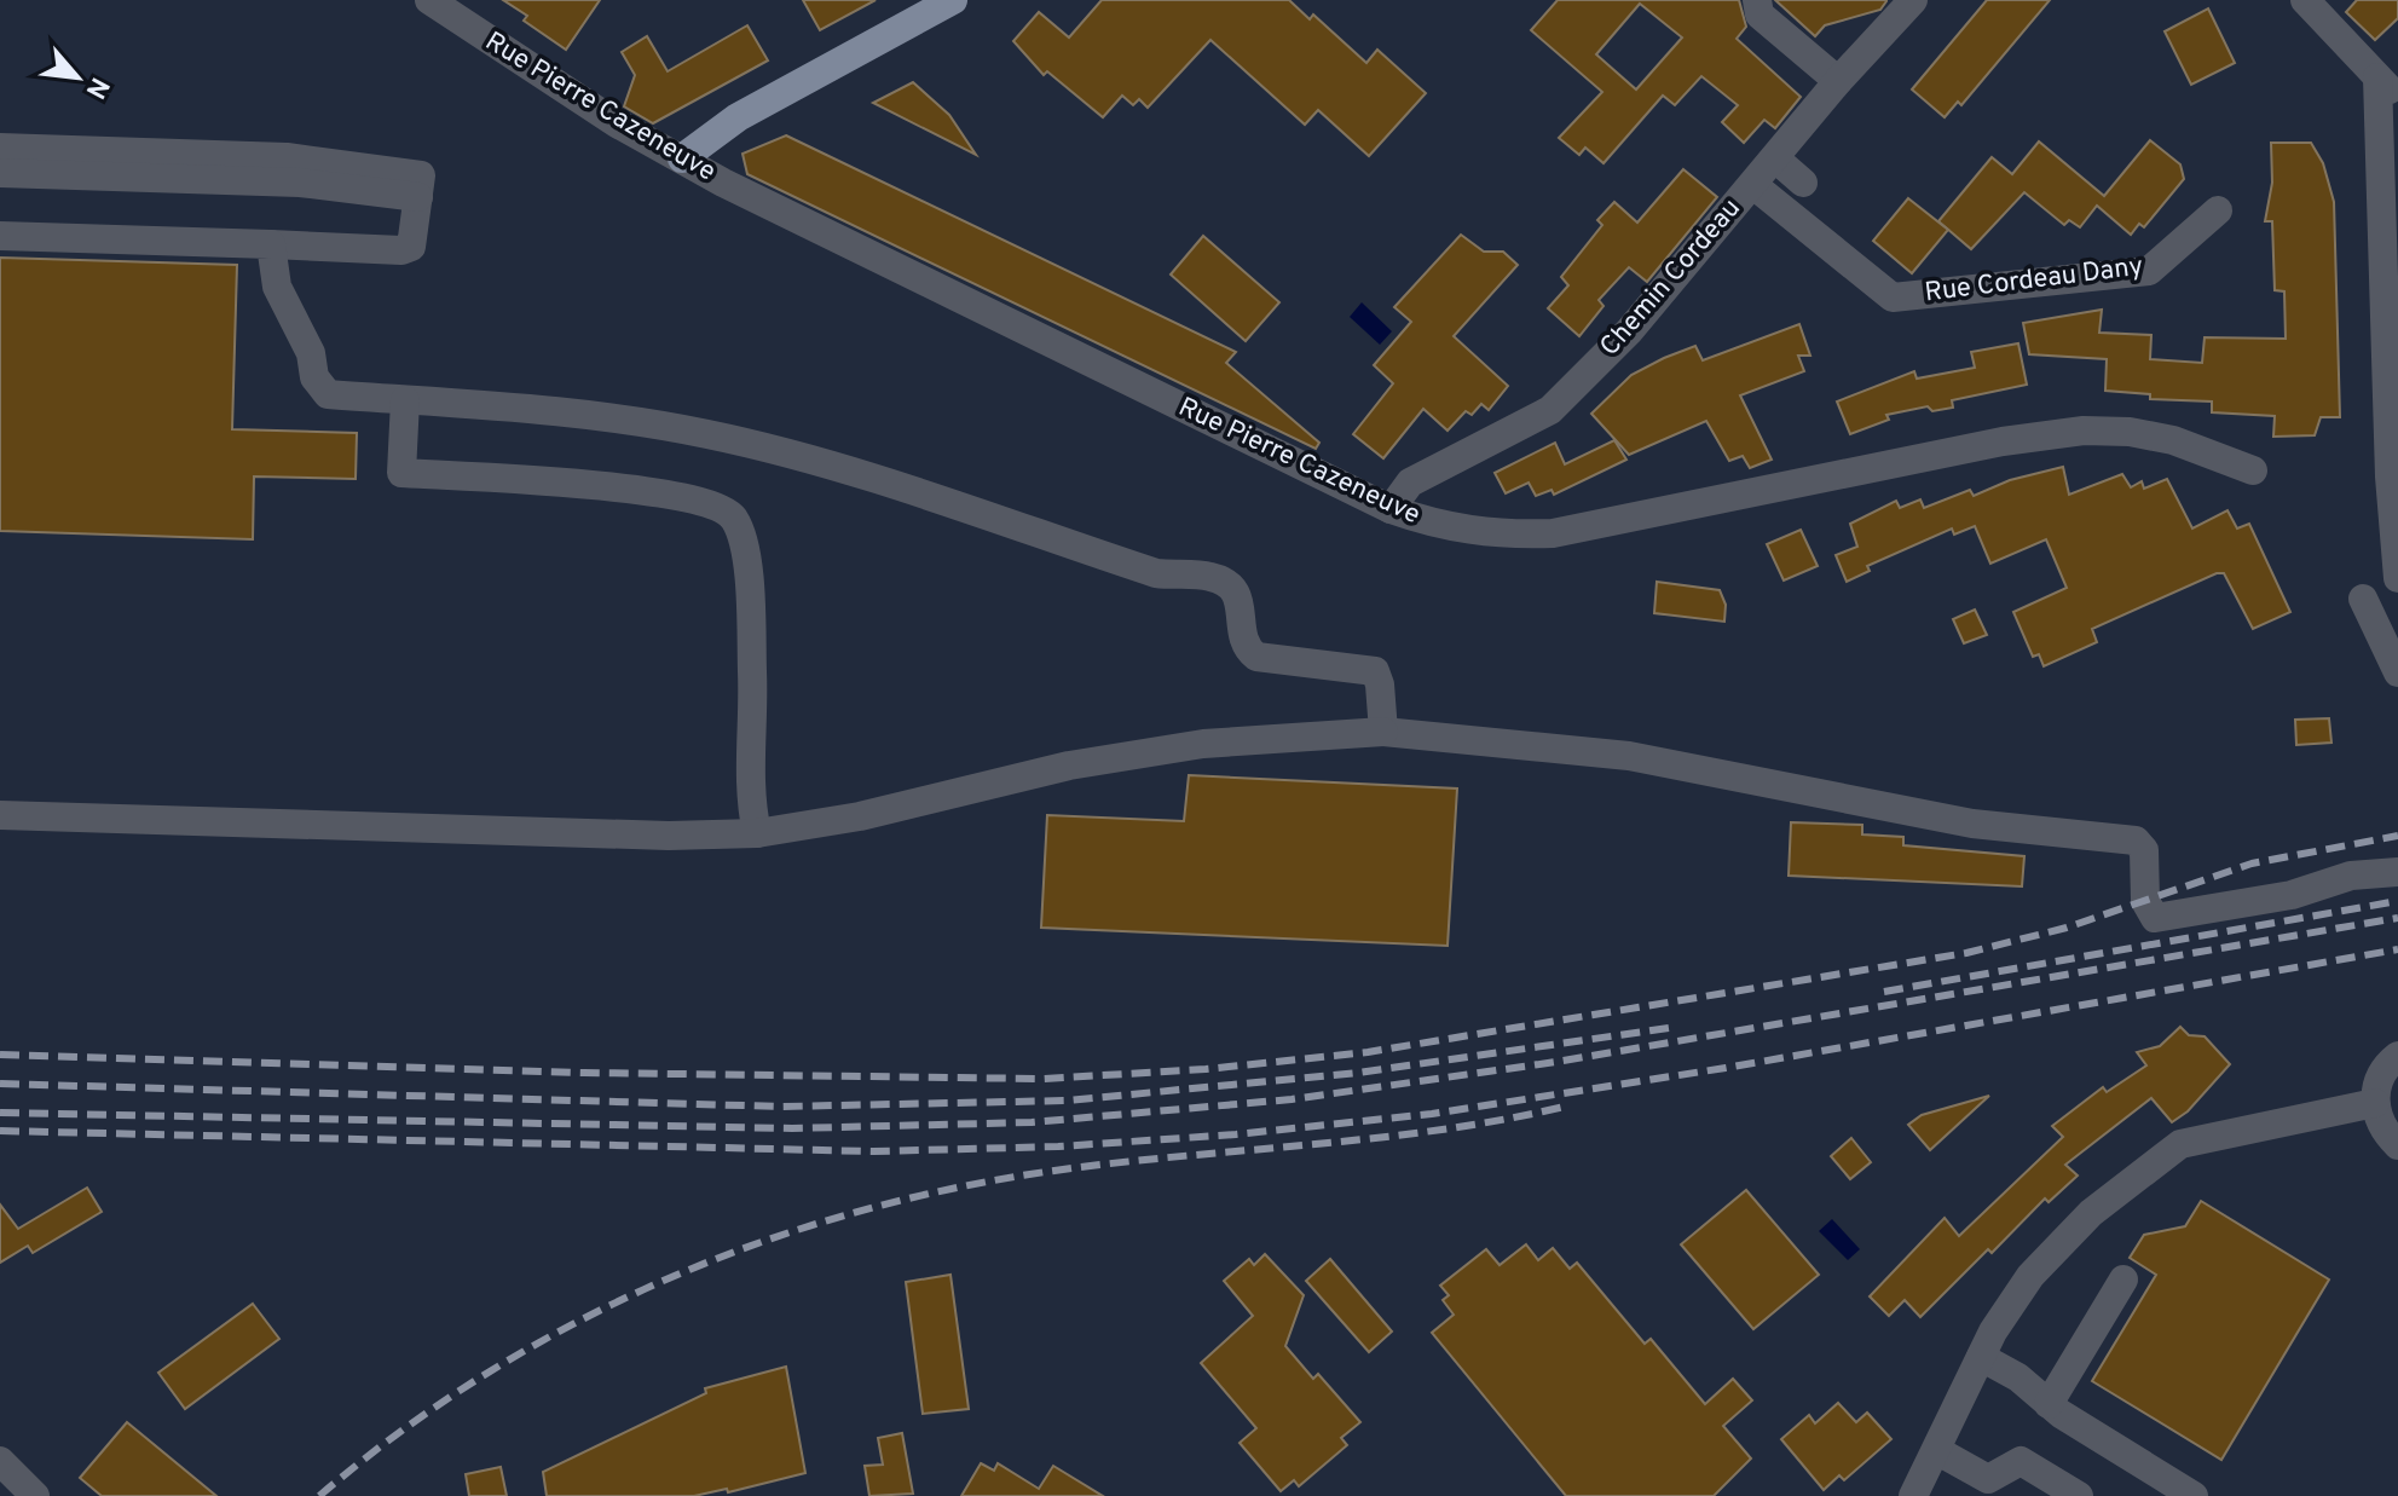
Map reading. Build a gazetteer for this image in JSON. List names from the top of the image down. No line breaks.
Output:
{"streets":{"street":["Rue Pierre Cazeneuve","Chemin Cordeau","Rue Cordeau Dany"]},"crossings":[["Rue Pierre Cazeneuve","Chemin Cordeau"],["Chemin Cordeau","Rue Cordeau Dany"]],"north":"bottom right"}
